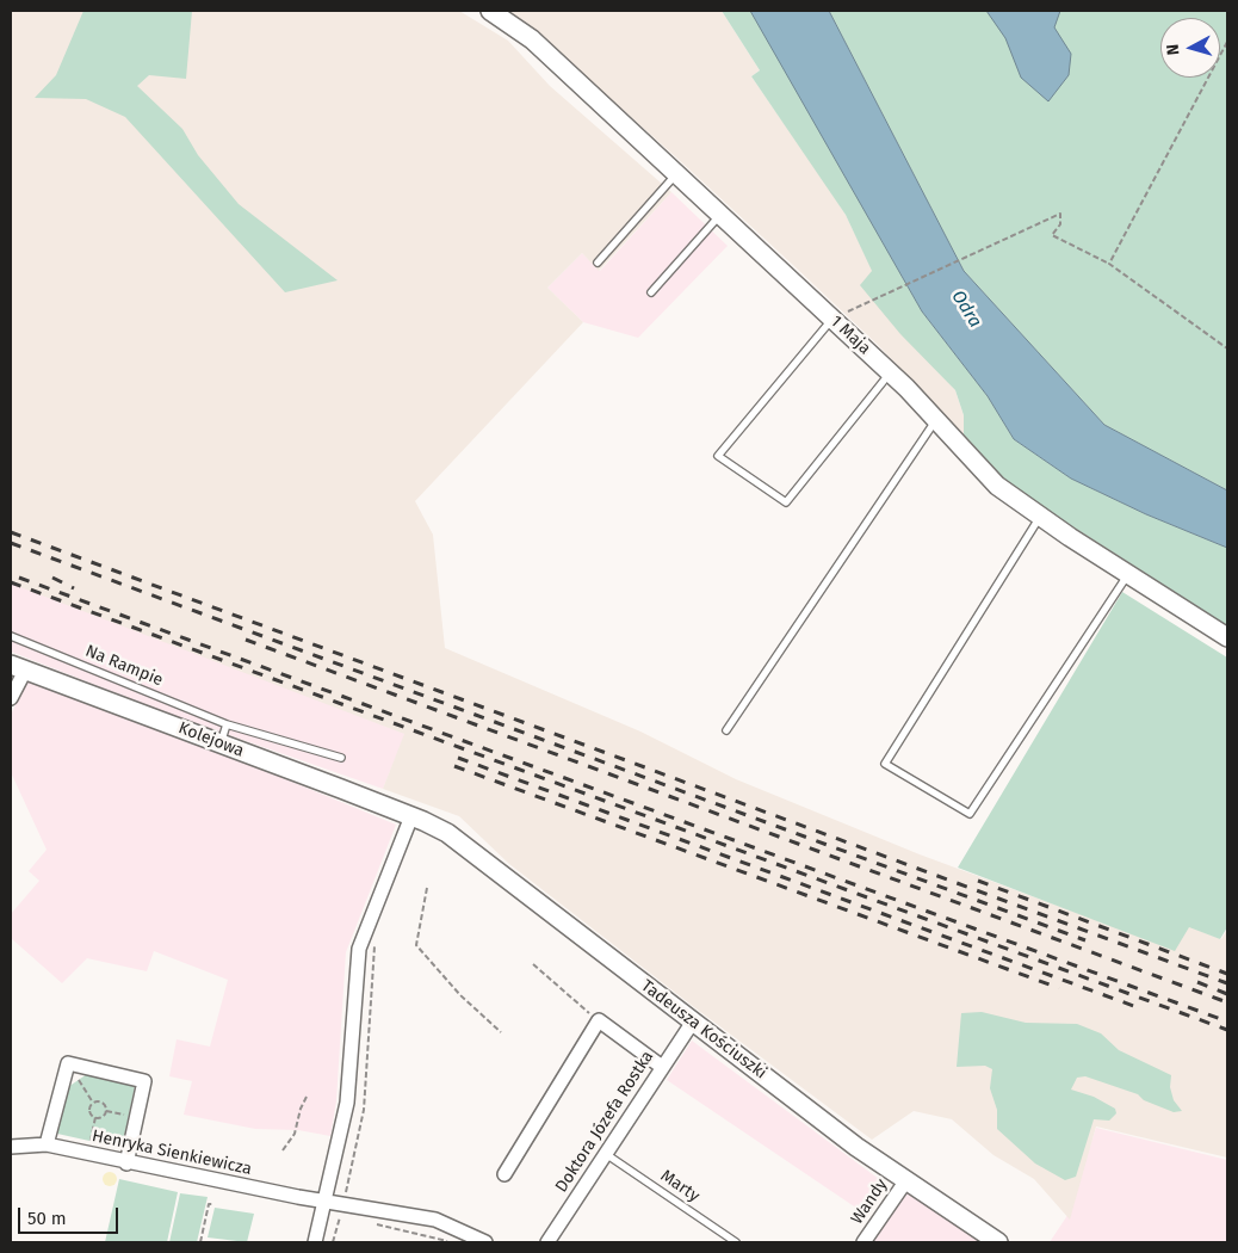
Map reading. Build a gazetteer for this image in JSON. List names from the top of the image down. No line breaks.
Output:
{"streets":{"main road":["1 Maja","Kolejowa","Tadeusza Kościuszki"],"street":["Doktora Józefa Rostka","Henryka Sienkiewicza","Wandy"],"lane":["Na Rampie","Marty"]},"crossings":[["Kolejowa","Tadeusza Kościuszki"],["Tadeusza Kościuszki","Doktora Józefa Rostka"],["Tadeusza Kościuszki","Wandy"],["Doktora Józefa Rostka","Marty"]],"water":["Odra"],"scale_bar":"50 m","north":"left"}
